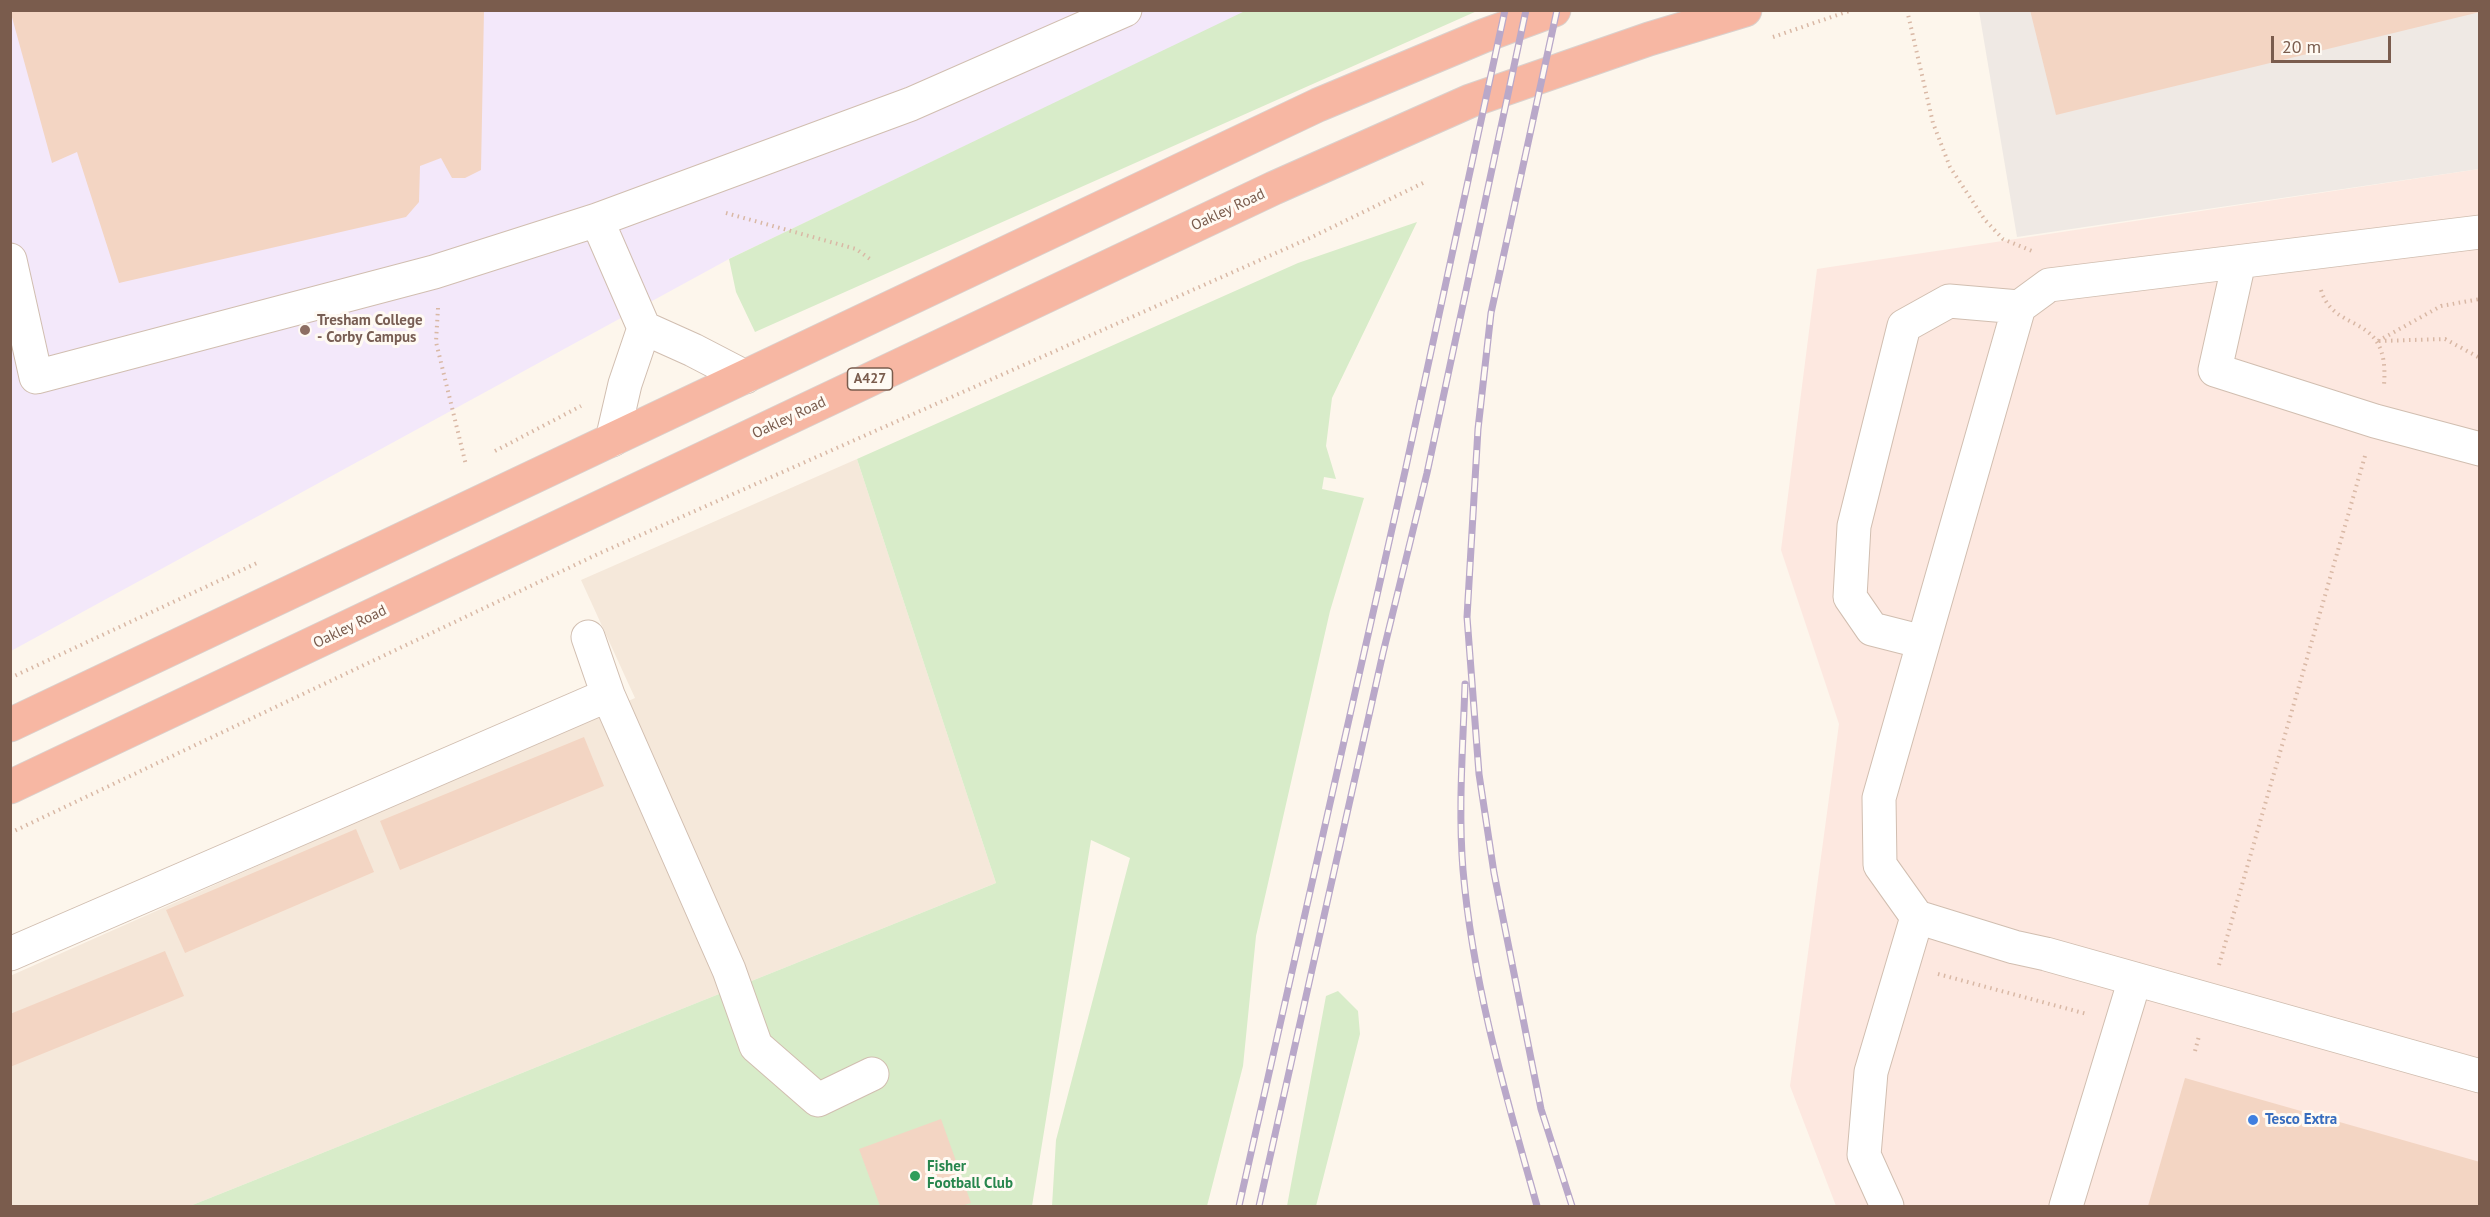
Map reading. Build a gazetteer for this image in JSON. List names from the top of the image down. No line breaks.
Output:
{"streets":{"highway":["Oakley Road","A427"]},"places":["Tresham College - Corby Campus","Tesco Extra","Fisher Football Club"],"scale_bar":"20 m"}
